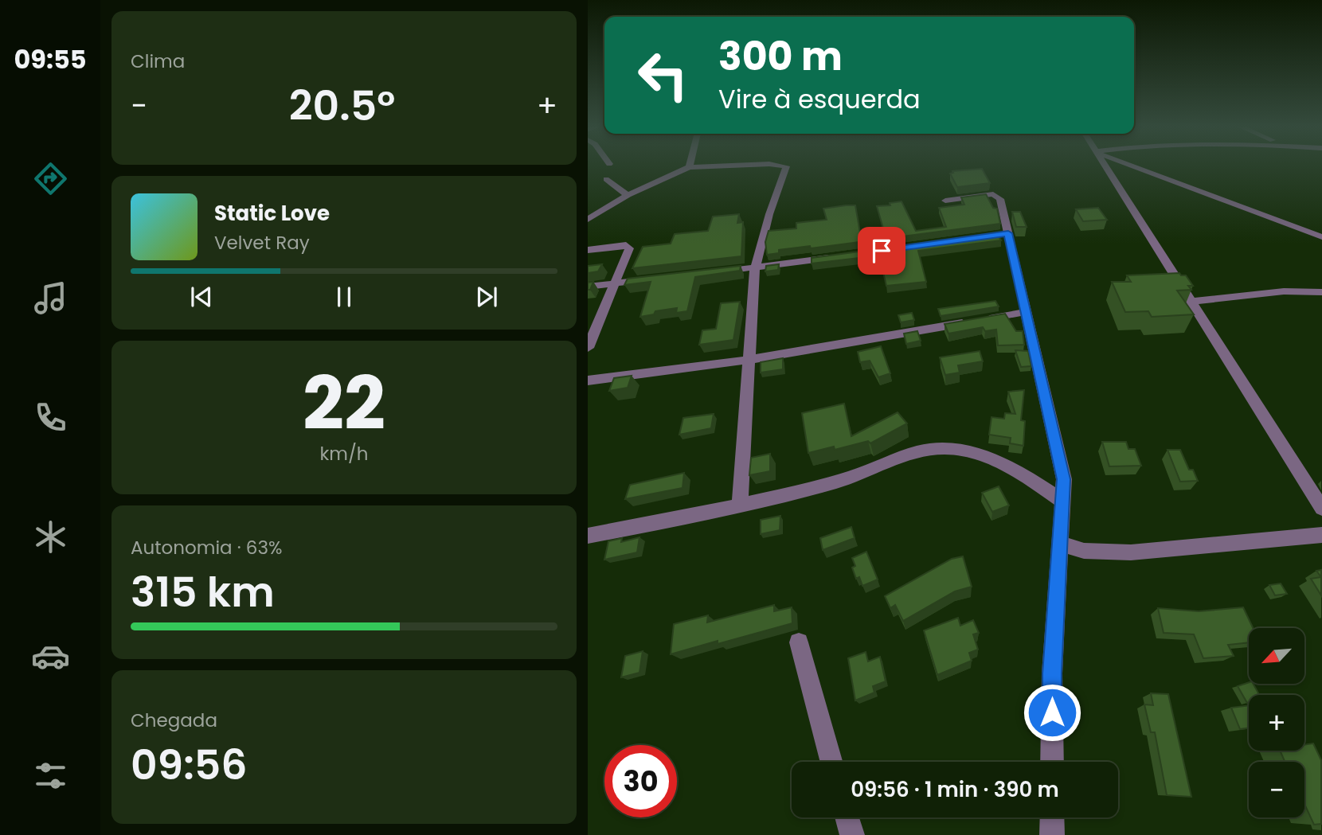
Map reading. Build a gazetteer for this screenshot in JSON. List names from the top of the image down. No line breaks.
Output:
{"north":"bottom left","page":{"tabs":"09:55","tile":["Clima",["22","km/h"],["Autonomia · 63%","315 km"],["Chegada","09:56"]],"turn":["300 m","Vire à esquerda"],"heat":["−","20.5°","+"],"song":["Static Love","Velvet Ray"],"map_buttons":["+","−"],"limit":"30","trip":"09:56 · 1 min · 390 m"}}
